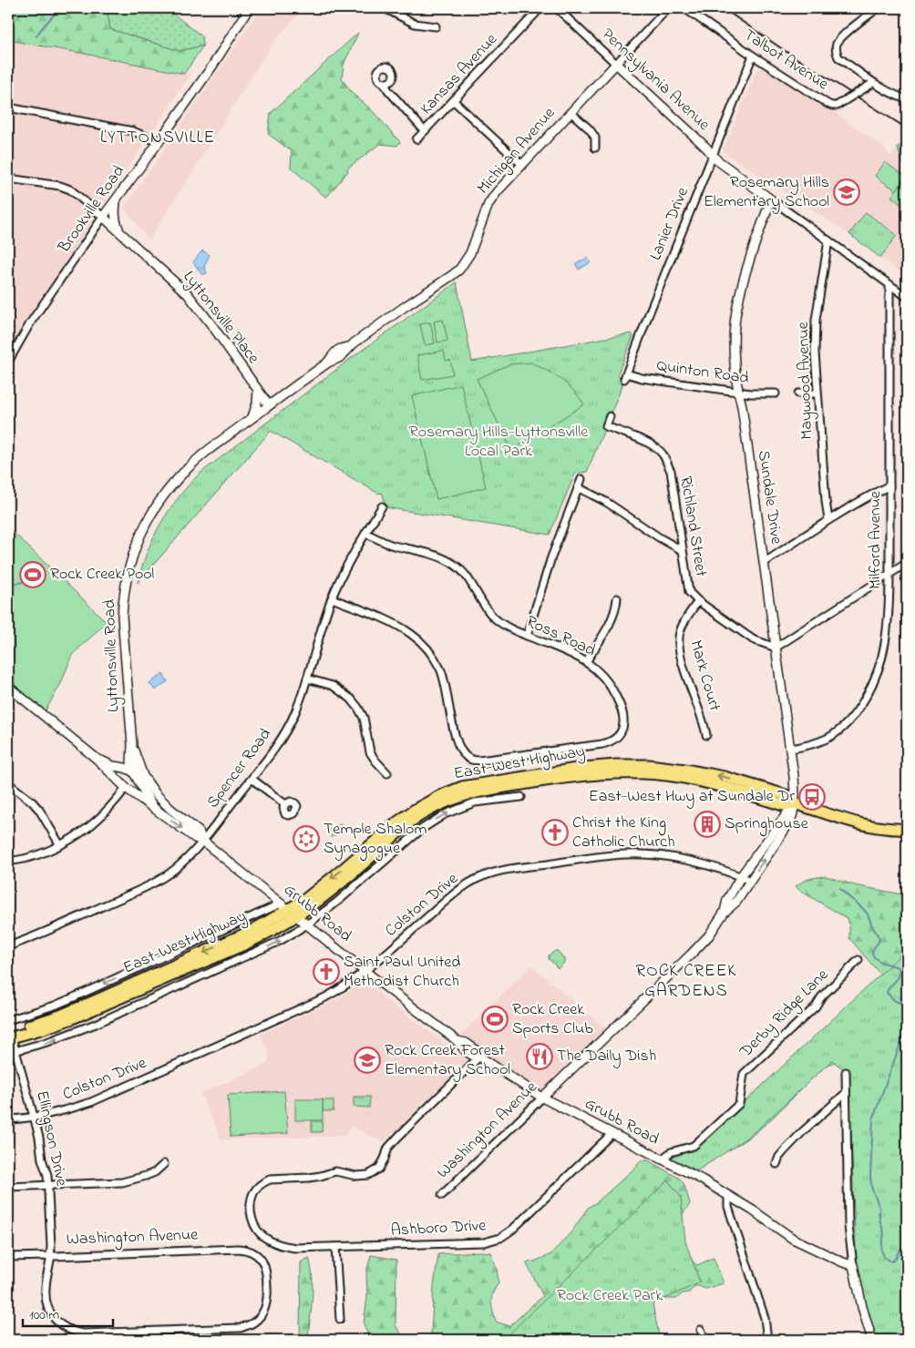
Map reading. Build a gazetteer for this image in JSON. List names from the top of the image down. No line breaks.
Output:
{"streets":{"main road":["East-West Highway"],"street":["Talbot Avenue","Kansas Avenue","Pennsylvania Avenue","Michigan Avenue","Brookville Road","Lanier Drive","Lyttonsville Place","Quinton Road","Maywood Avenue","Sundale Drive","Richland Street","Milford Avenue","Ross Road","Lyttonsville Road","Mark Court","Spencer Road","Colston Drive","Grubb Road","Derby Ridge Lane","Washington Avenue","Ellingson Drive","Ashboro Drive"]},"crossings":[["Talbot Avenue","Lanier Drive"],["Pennsylvania Avenue","Michigan Avenue"],["Pennsylvania Avenue","Lanier Drive"],["Pennsylvania Avenue","Sundale Drive"],["Michigan Avenue","Lyttonsville Place"],["Michigan Avenue","Lyttonsville Road"],["Brookville Road","Lyttonsville Place"],["Lanier Drive","Quinton Road"],["Lyttonsville Place","Lyttonsville Road"],["Quinton Road","Sundale Drive"],["Sundale Drive","Richland Street"],["Sundale Drive","Milford Avenue"],["Sundale Drive","East-West Highway"],["Sundale Drive","Washington Avenue"],["Richland Street","Mark Court"],["Ross Road","Spencer Road"],["Lyttonsville Road","Grubb Road"],["East-West Highway","Grubb Road"],["East-West Highway","Washington Avenue"],["East-West Highway","Ellingson Drive"],["Spencer Road","Grubb Road"],["Colston Drive","Grubb Road"],["Colston Drive","Washington Avenue"],["Colston Drive","Ellingson Drive"],["Grubb Road","Derby Ridge Lane"],["Grubb Road","Washington Avenue"],["Grubb Road","Ashboro Drive"],["Washington Avenue","Ellingson Drive"]],"districts":["LYTTONSVILLE","ROCK CREEK GARDENS"],"parks":["Rosemary Hills-Lyttonsville Local Park","Rock Creek Park"],"places":{"school or university":["Rosemary Hills Elementary School","Rock Creek Forest Elementary School"],"sports":["Rock Creek Pool","Rock Creek Sports Club"],"bus stop":["East-West Hwy at Sundale Dr"],"building":["Springhouse"],"church":["Christ the King Catholic Church","Saint Paul United Methodist Church"],"synagogue":["Temple Shalom Synagogue"],"restaurant":["The Daily Dish"]},"scale_bar":"100 m"}
